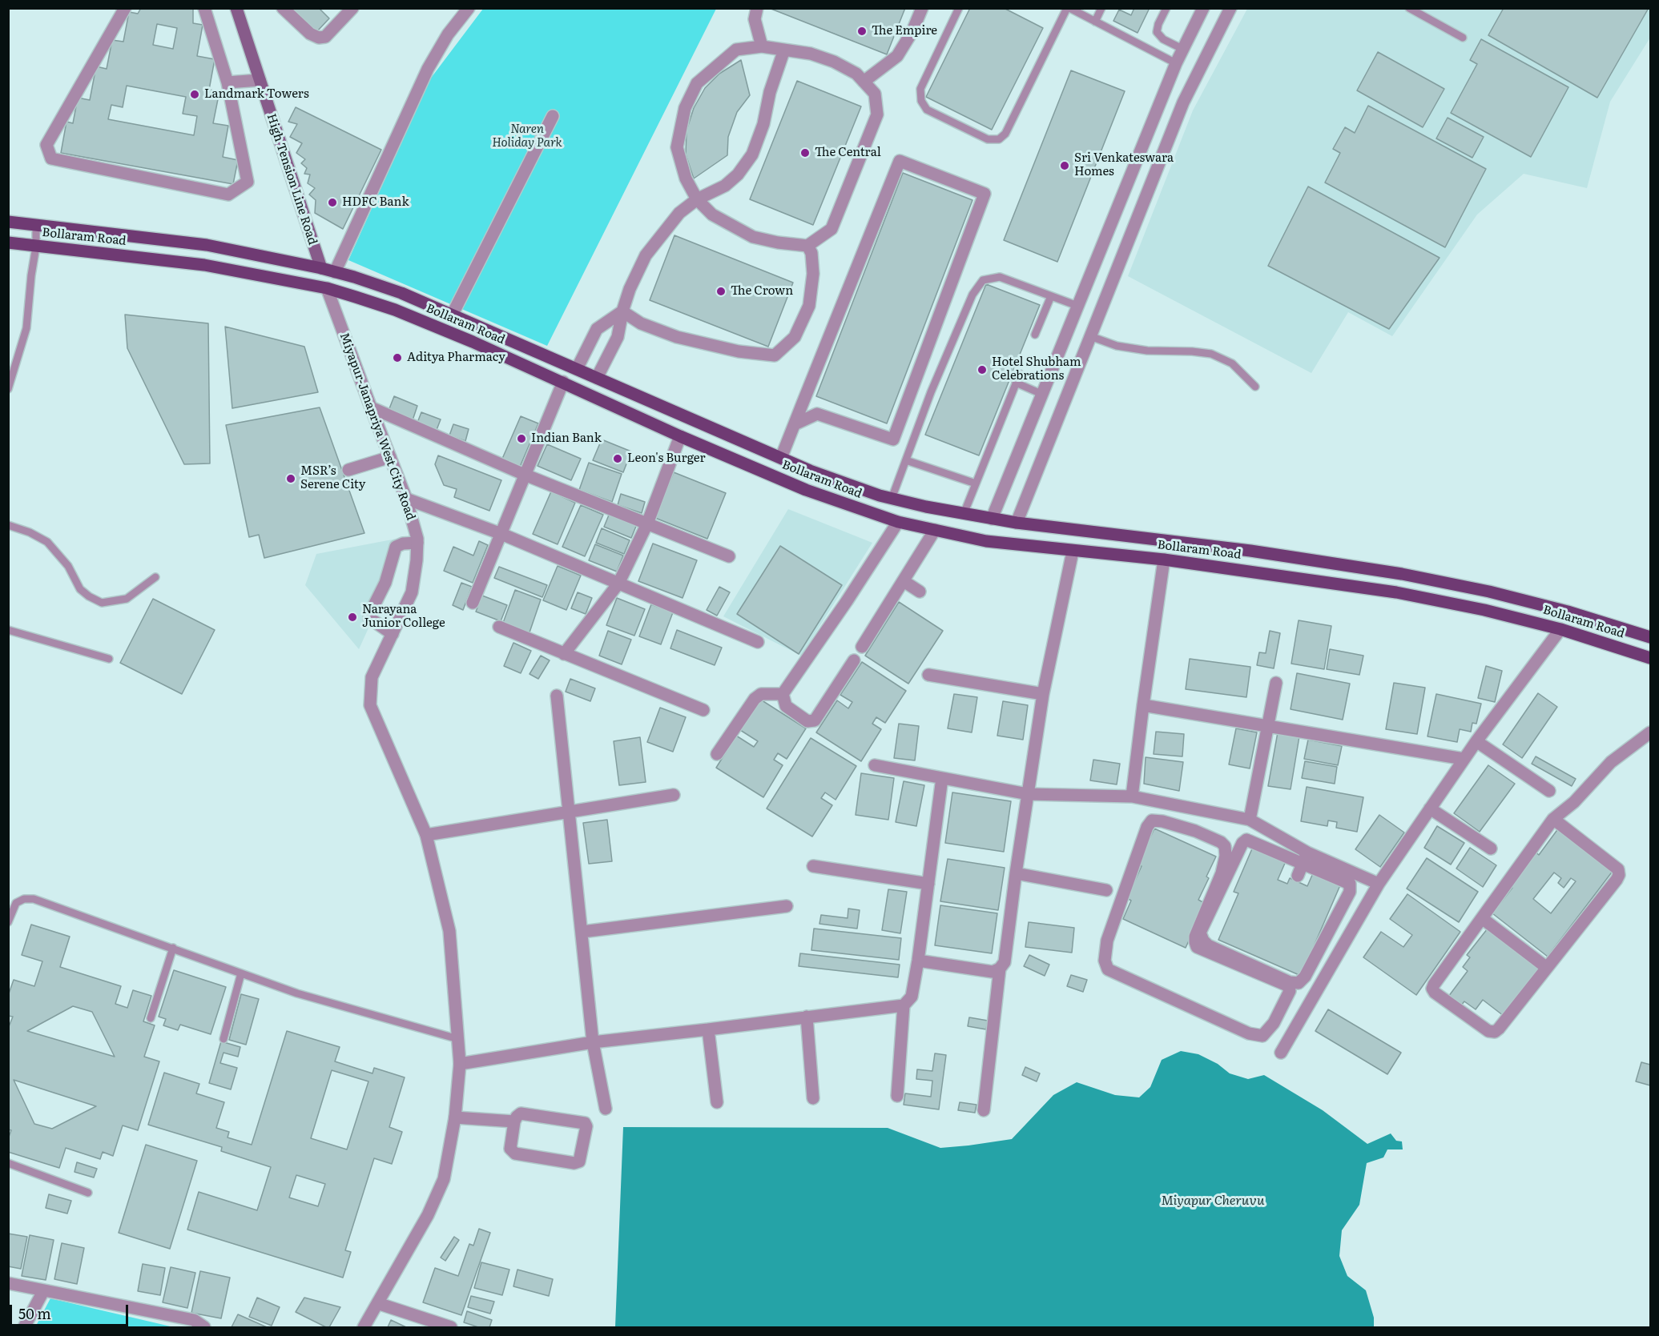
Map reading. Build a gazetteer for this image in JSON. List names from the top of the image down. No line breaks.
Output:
{"streets":{"main road":["High Tension Line Road","Bollaram Road"],"street":["Miyapur-Janapriya West City Road"]},"crossings":[["High Tension Line Road","Bollaram Road"],["Bollaram Road","Miyapur-Janapriya West City Road"]],"water":["Miyapur Cheruvu"],"parks":["Naren Holiday Park"],"places":["The Empire","Landmark Towers","The Central","Sri Venkateswara Homes","HDFC Bank","The Crown","Aditya Pharmacy","Hotel Shubham Celebrations","Indian Bank","Leon's Burger","MSR’s Serene City","Narayana Junior College"],"scale_bar":"50 m"}
